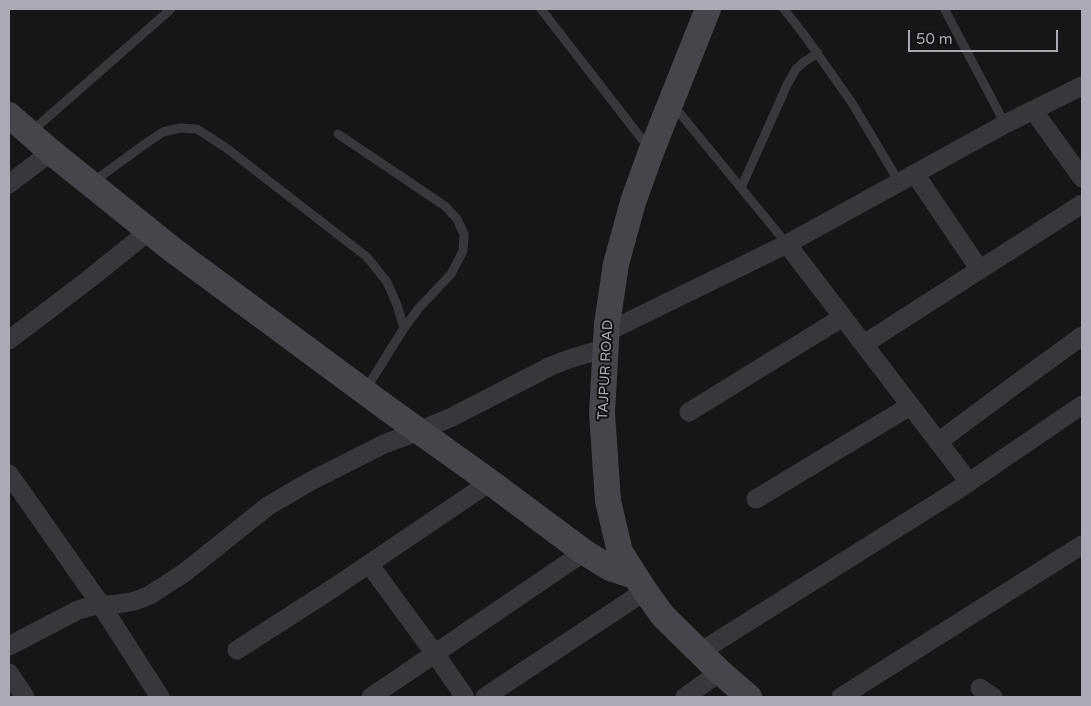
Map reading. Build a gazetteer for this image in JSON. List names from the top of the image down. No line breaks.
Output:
{"streets":{"street":["TAJPUR ROAD"]},"scale_bar":"50 m"}
